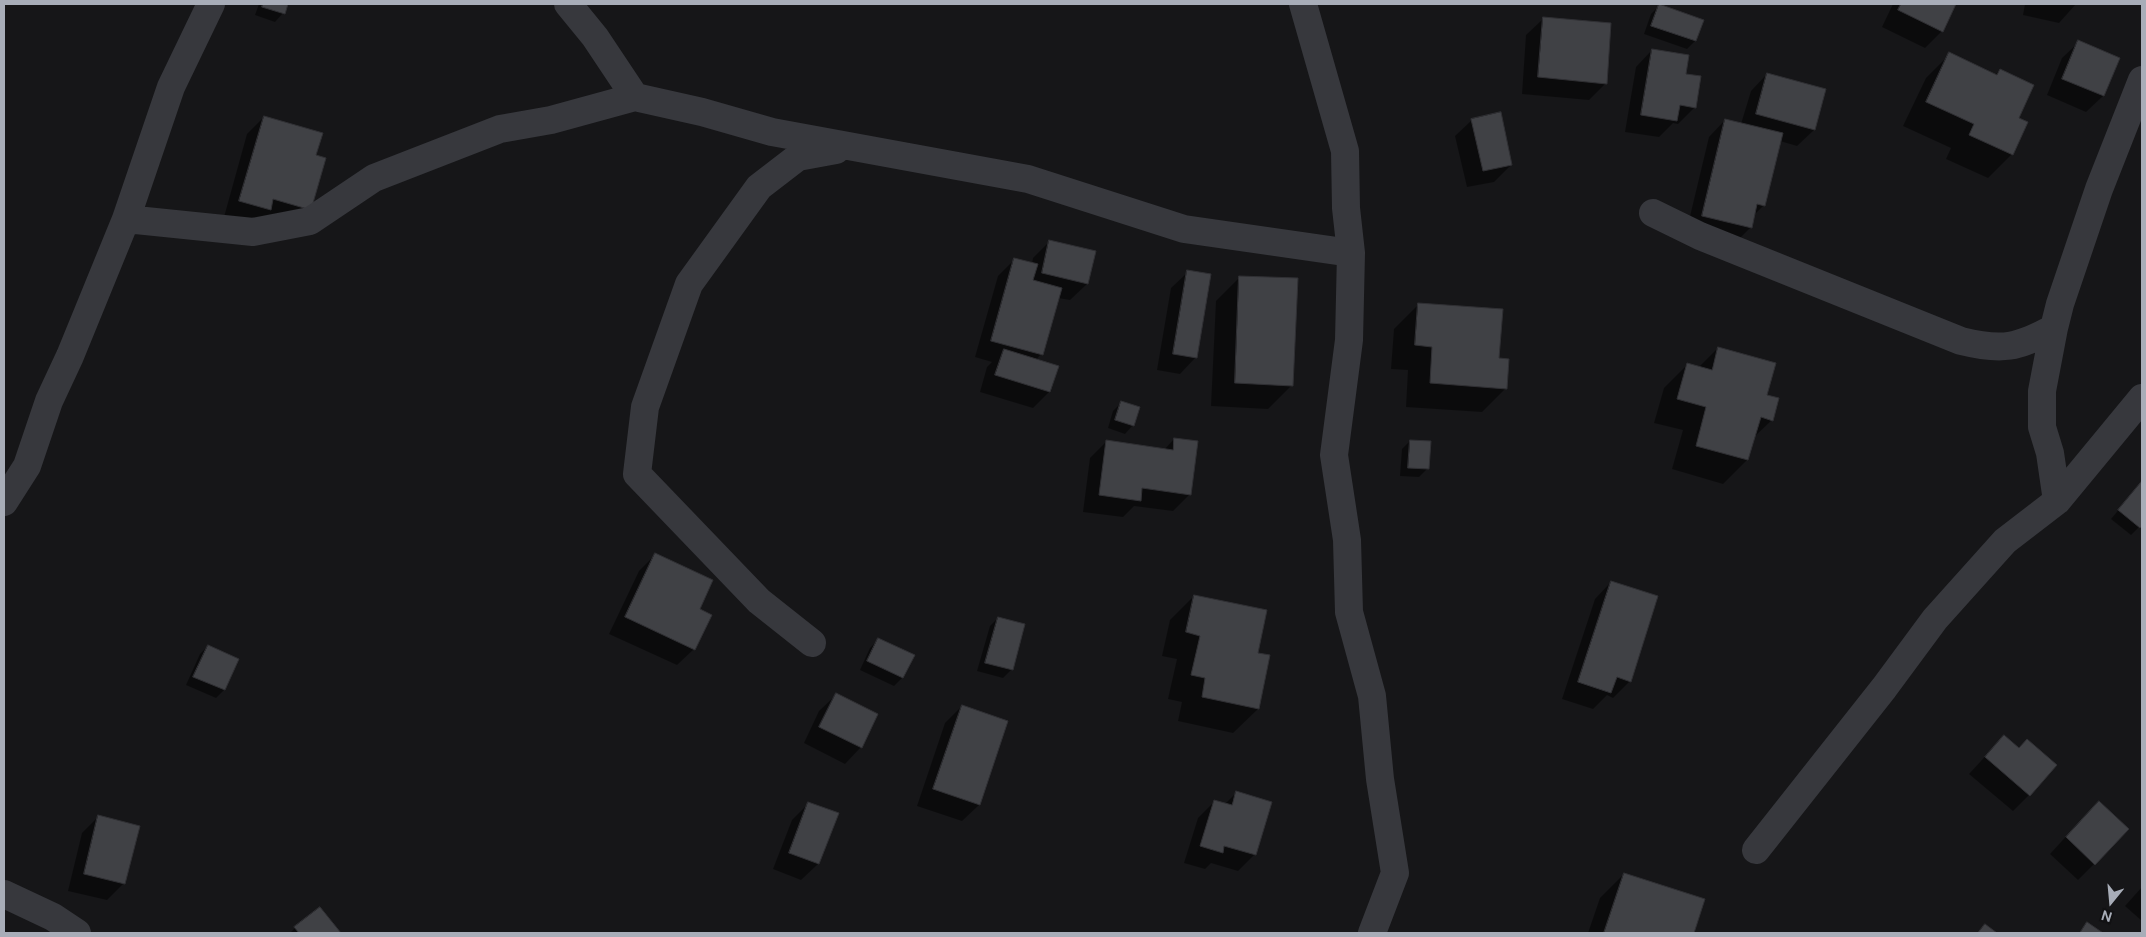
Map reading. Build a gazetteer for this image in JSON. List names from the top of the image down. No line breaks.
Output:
{"north":"bottom"}
